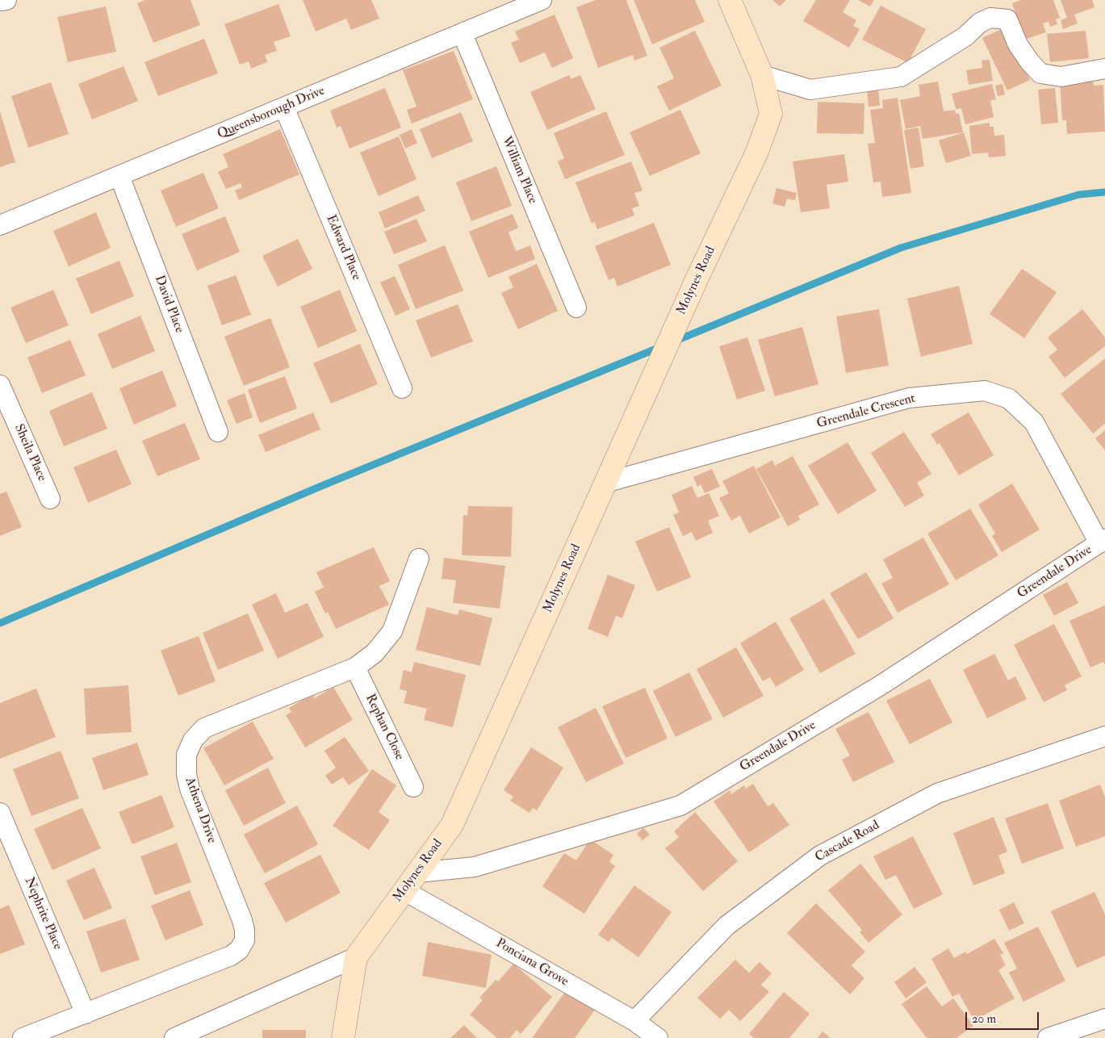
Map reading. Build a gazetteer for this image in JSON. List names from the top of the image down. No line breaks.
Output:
{"streets":{"main road":["Molynes Road"],"street":["Queensborough Drive","William Place","Edward Place","David Place","Greendale Crescent","Sheila Place","Greendale Drive","Rephan Close","Athena Drive","Cascade Road","Nephrite Place","Ponciana Grove"]},"crossings":[["Queensborough Drive","William Place"],["Queensborough Drive","Edward Place"],["Queensborough Drive","David Place"],["Molynes Road","Greendale Crescent"],["Molynes Road","Greendale Drive"],["Molynes Road","Ponciana Grove"],["Greendale Crescent","Greendale Drive"],["Rephan Close","Athena Drive"],["Athena Drive","Nephrite Place"],["Cascade Road","Ponciana Grove"]],"scale_bar":"20 m"}
